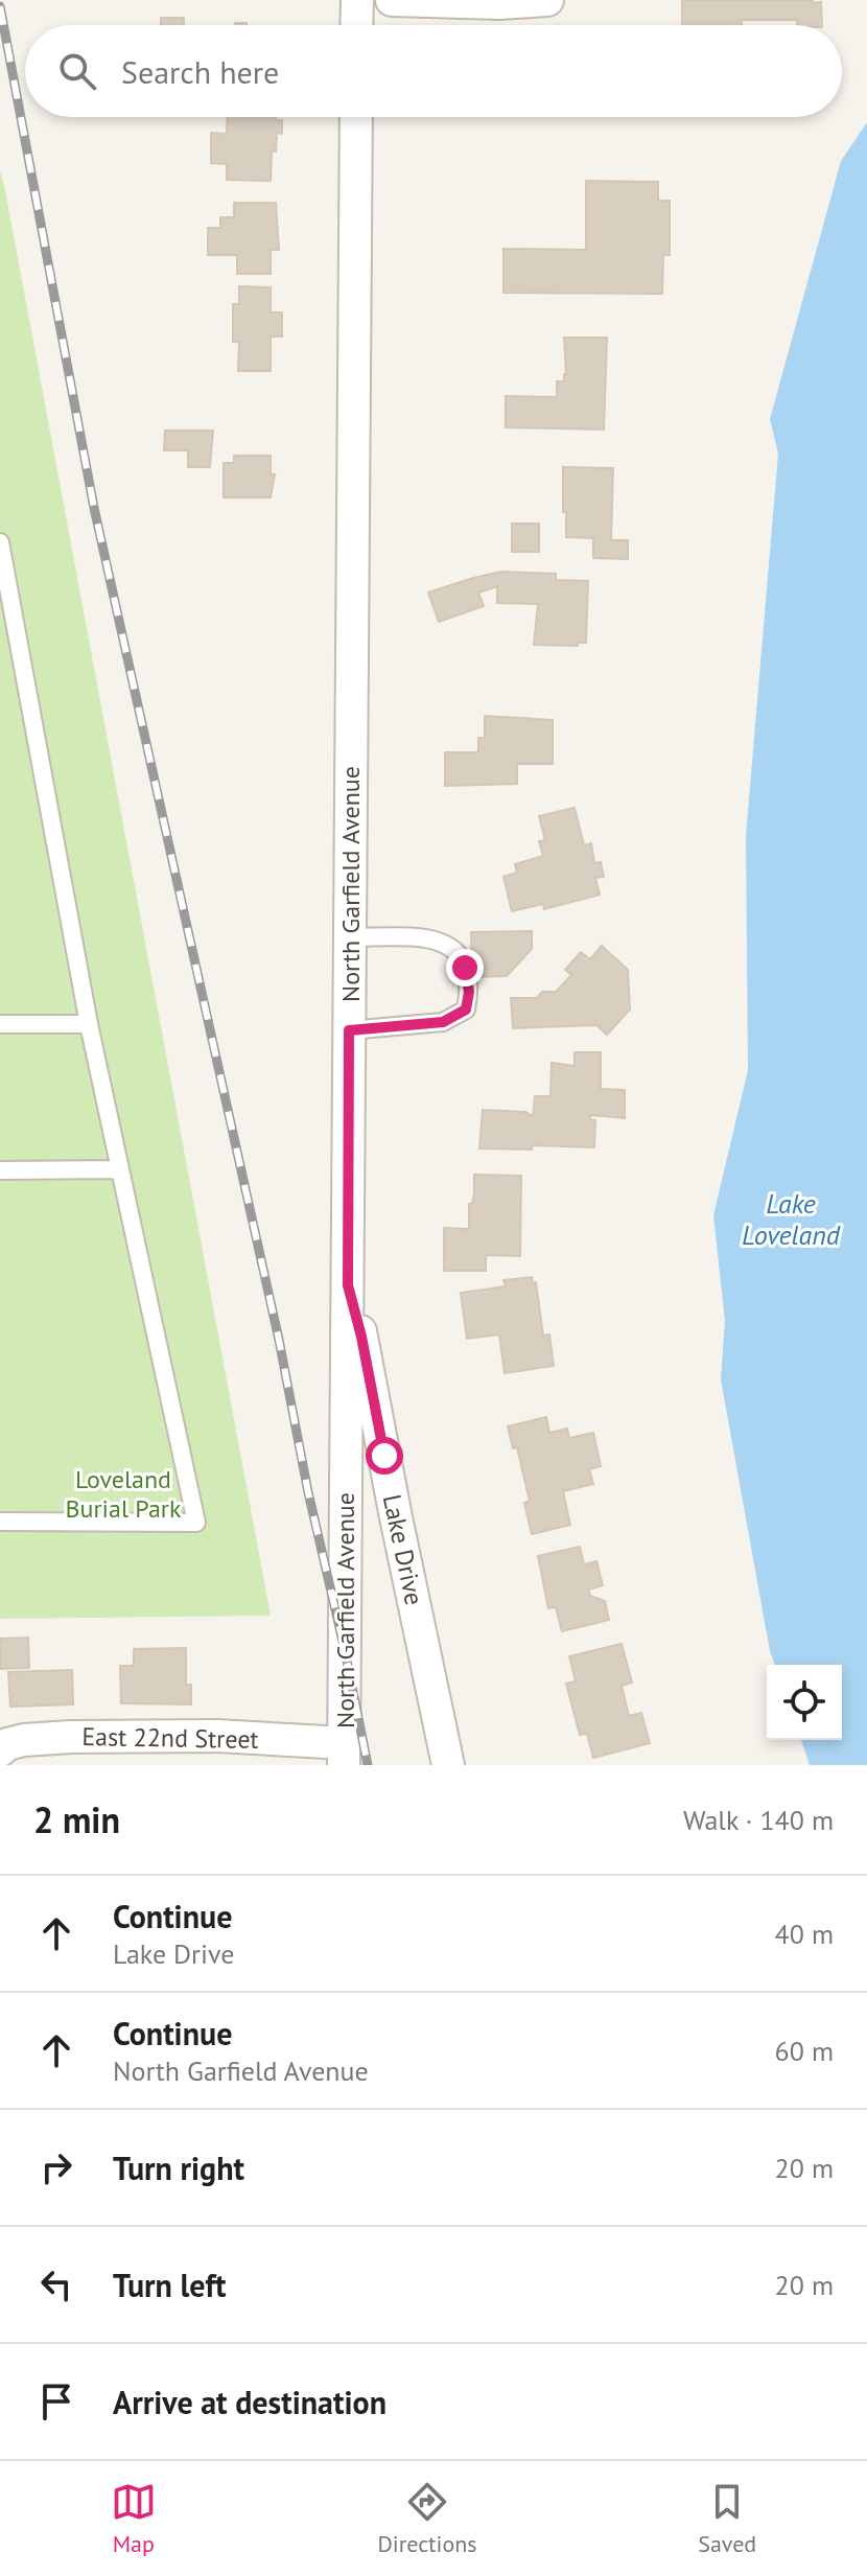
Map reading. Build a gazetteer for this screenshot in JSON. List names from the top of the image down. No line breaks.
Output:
{"streets":{"street":["North Garfield Avenue","Lake Drive","East 22nd Street"]},"crossings":[["North Garfield Avenue","Lake Drive"],["North Garfield Avenue","East 22nd Street"]],"water":["Lake Loveland"],"parks":["Loveland Burial Park"],"page":{"search":"Search here","heading":["2 min","Walk · 140 m"],"list":[["Continue","Lake Drive","40 m"],["Continue","North Garfield Avenue","60 m"],["Turn right","20 m"],["Turn left","20 m"],"Arrive at destination"],"nav":["Map","Directions","Saved"]}}
